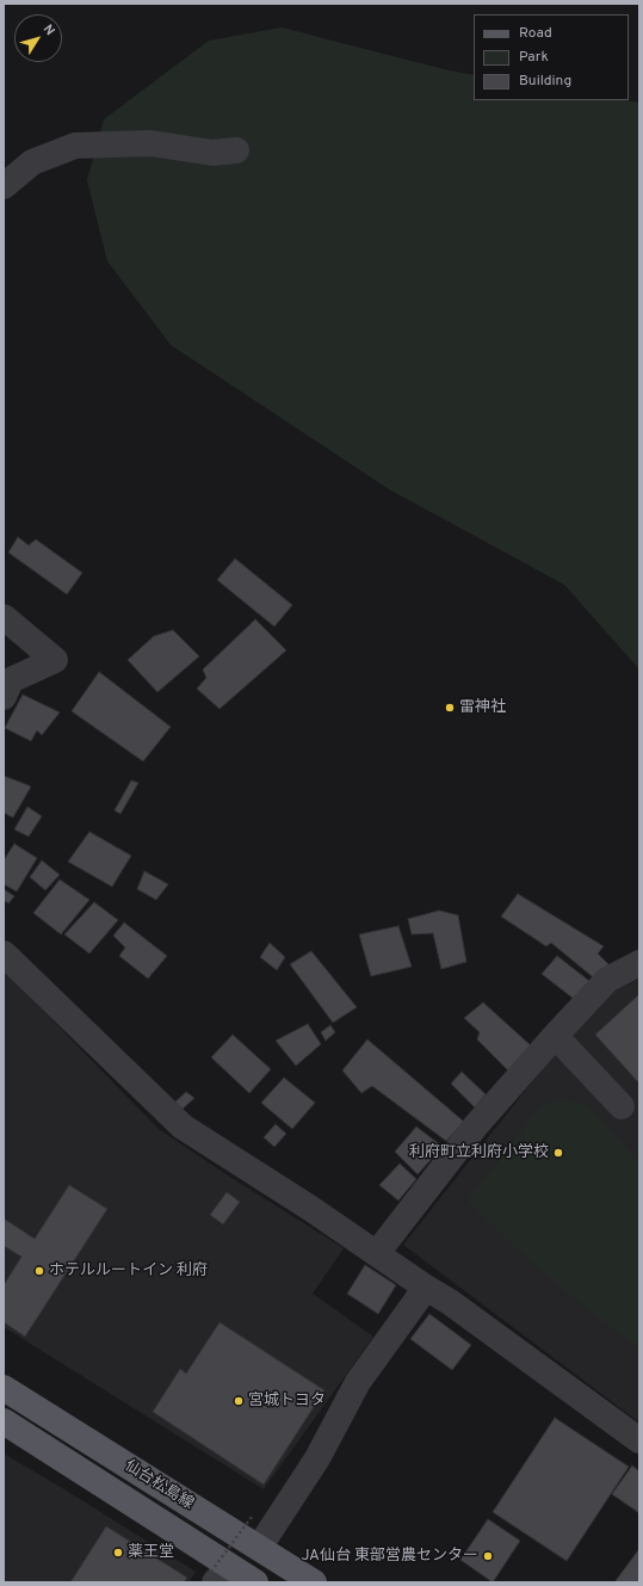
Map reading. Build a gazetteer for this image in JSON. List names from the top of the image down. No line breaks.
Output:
{"streets":{"main road":["仙台松島線"]},"places":["雷神社","利府町立利府小学校","ホテルルートイン 利府","宮城トヨタ","薬王堂","JA仙台 東部営農センター"],"legend":["Road","Park","Building"],"north":"top right"}
